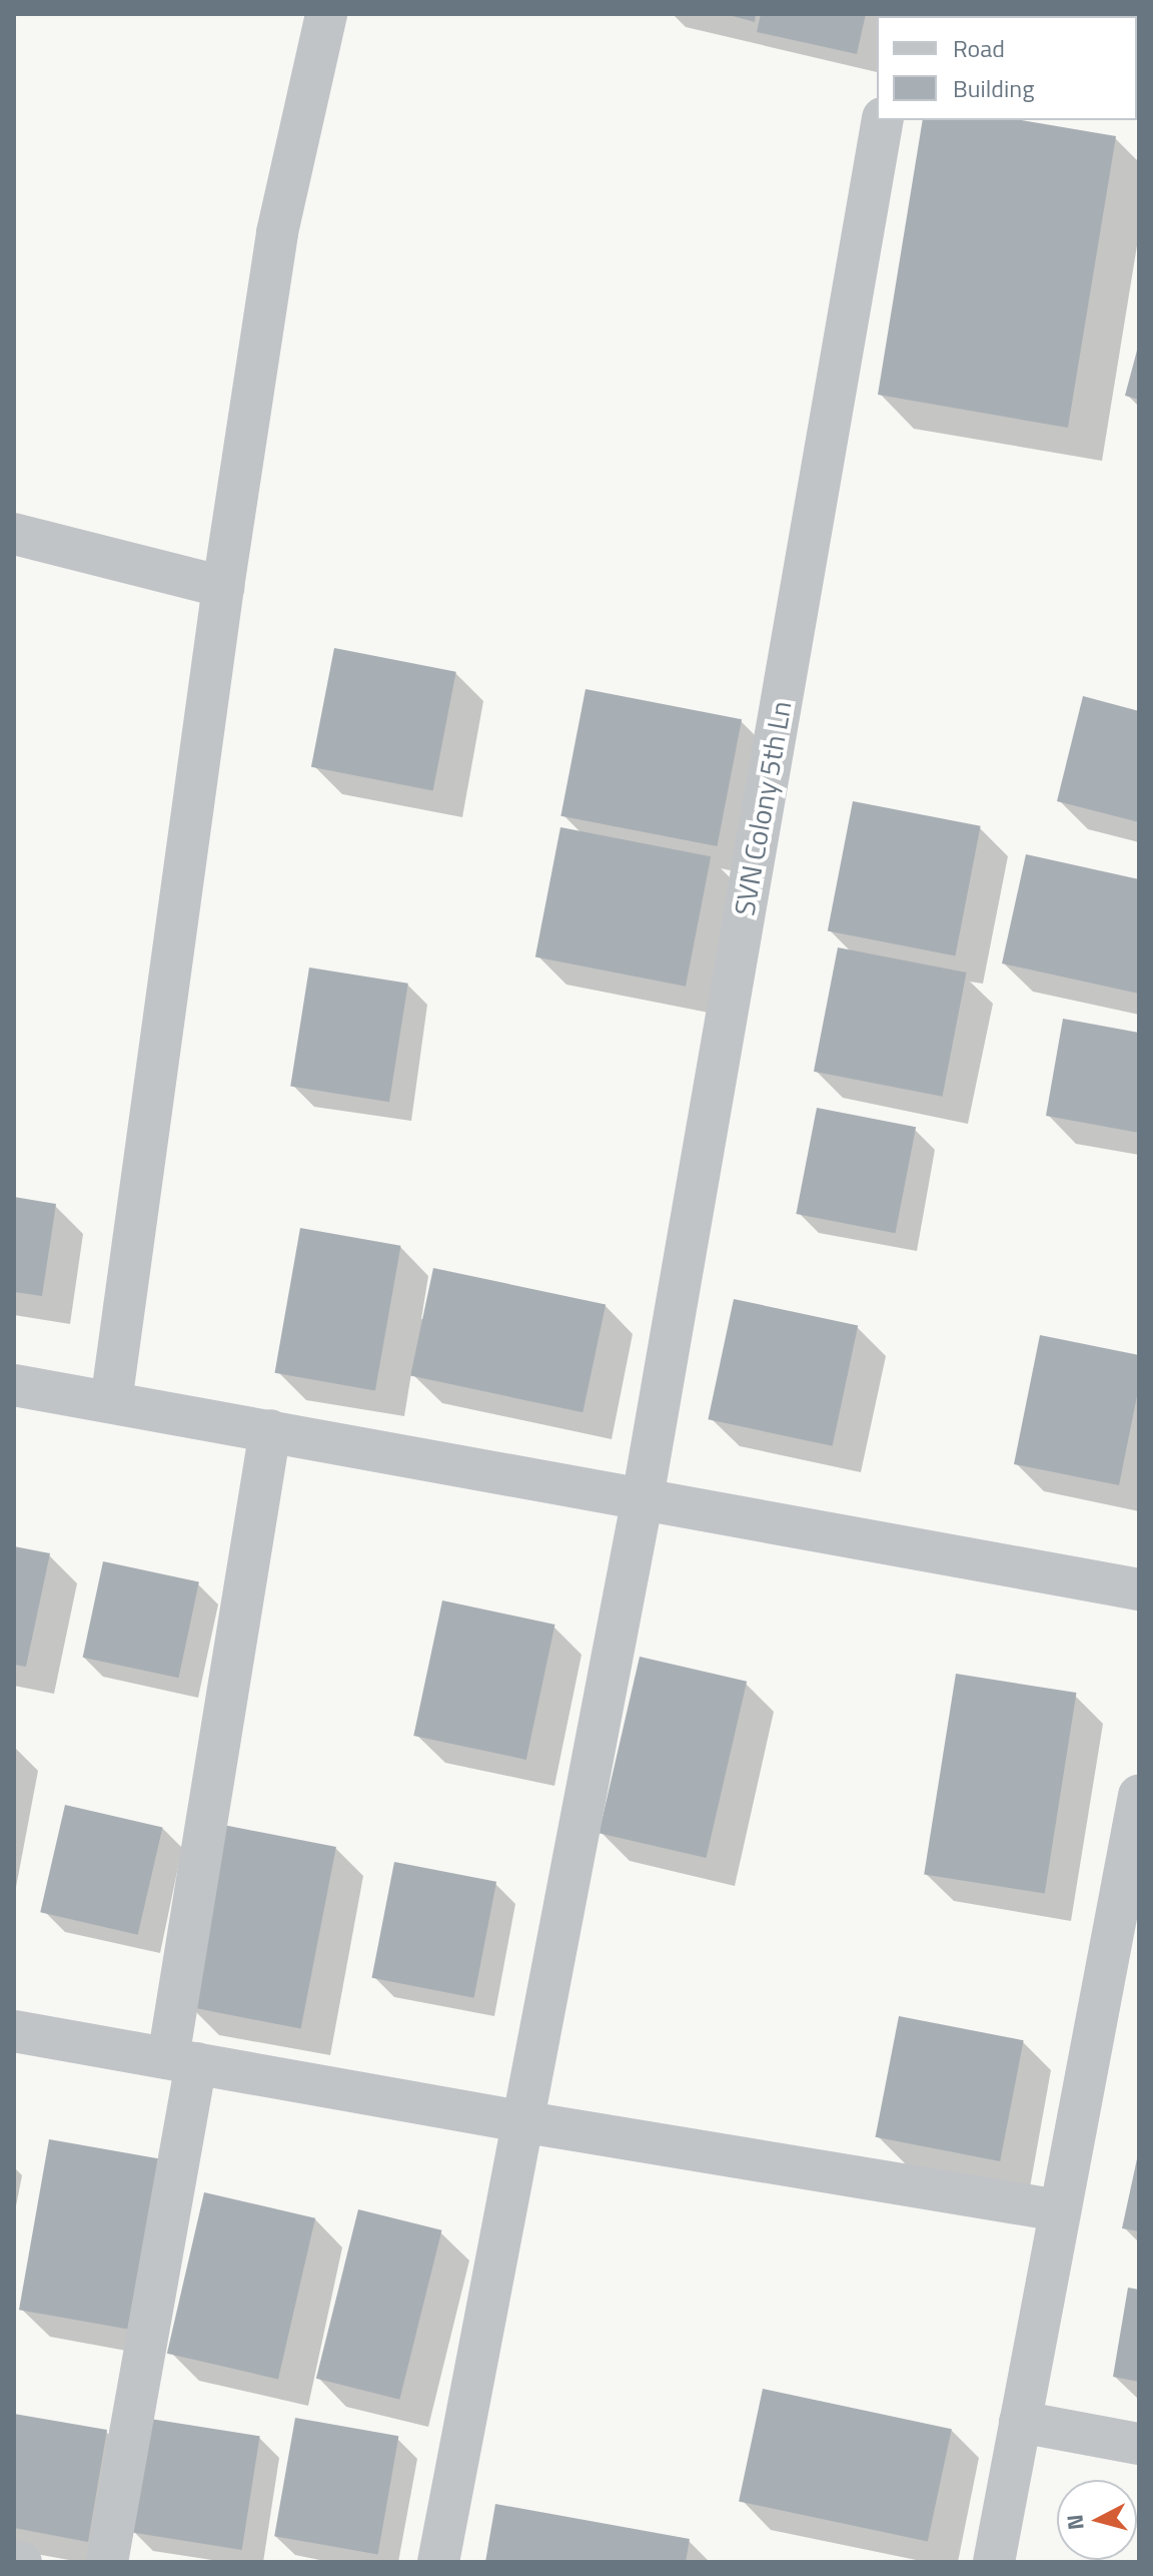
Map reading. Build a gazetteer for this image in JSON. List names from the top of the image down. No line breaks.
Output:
{"streets":{"street":["SVN Colony 5th Ln"]},"legend":["Road","Building"],"north":"left"}
